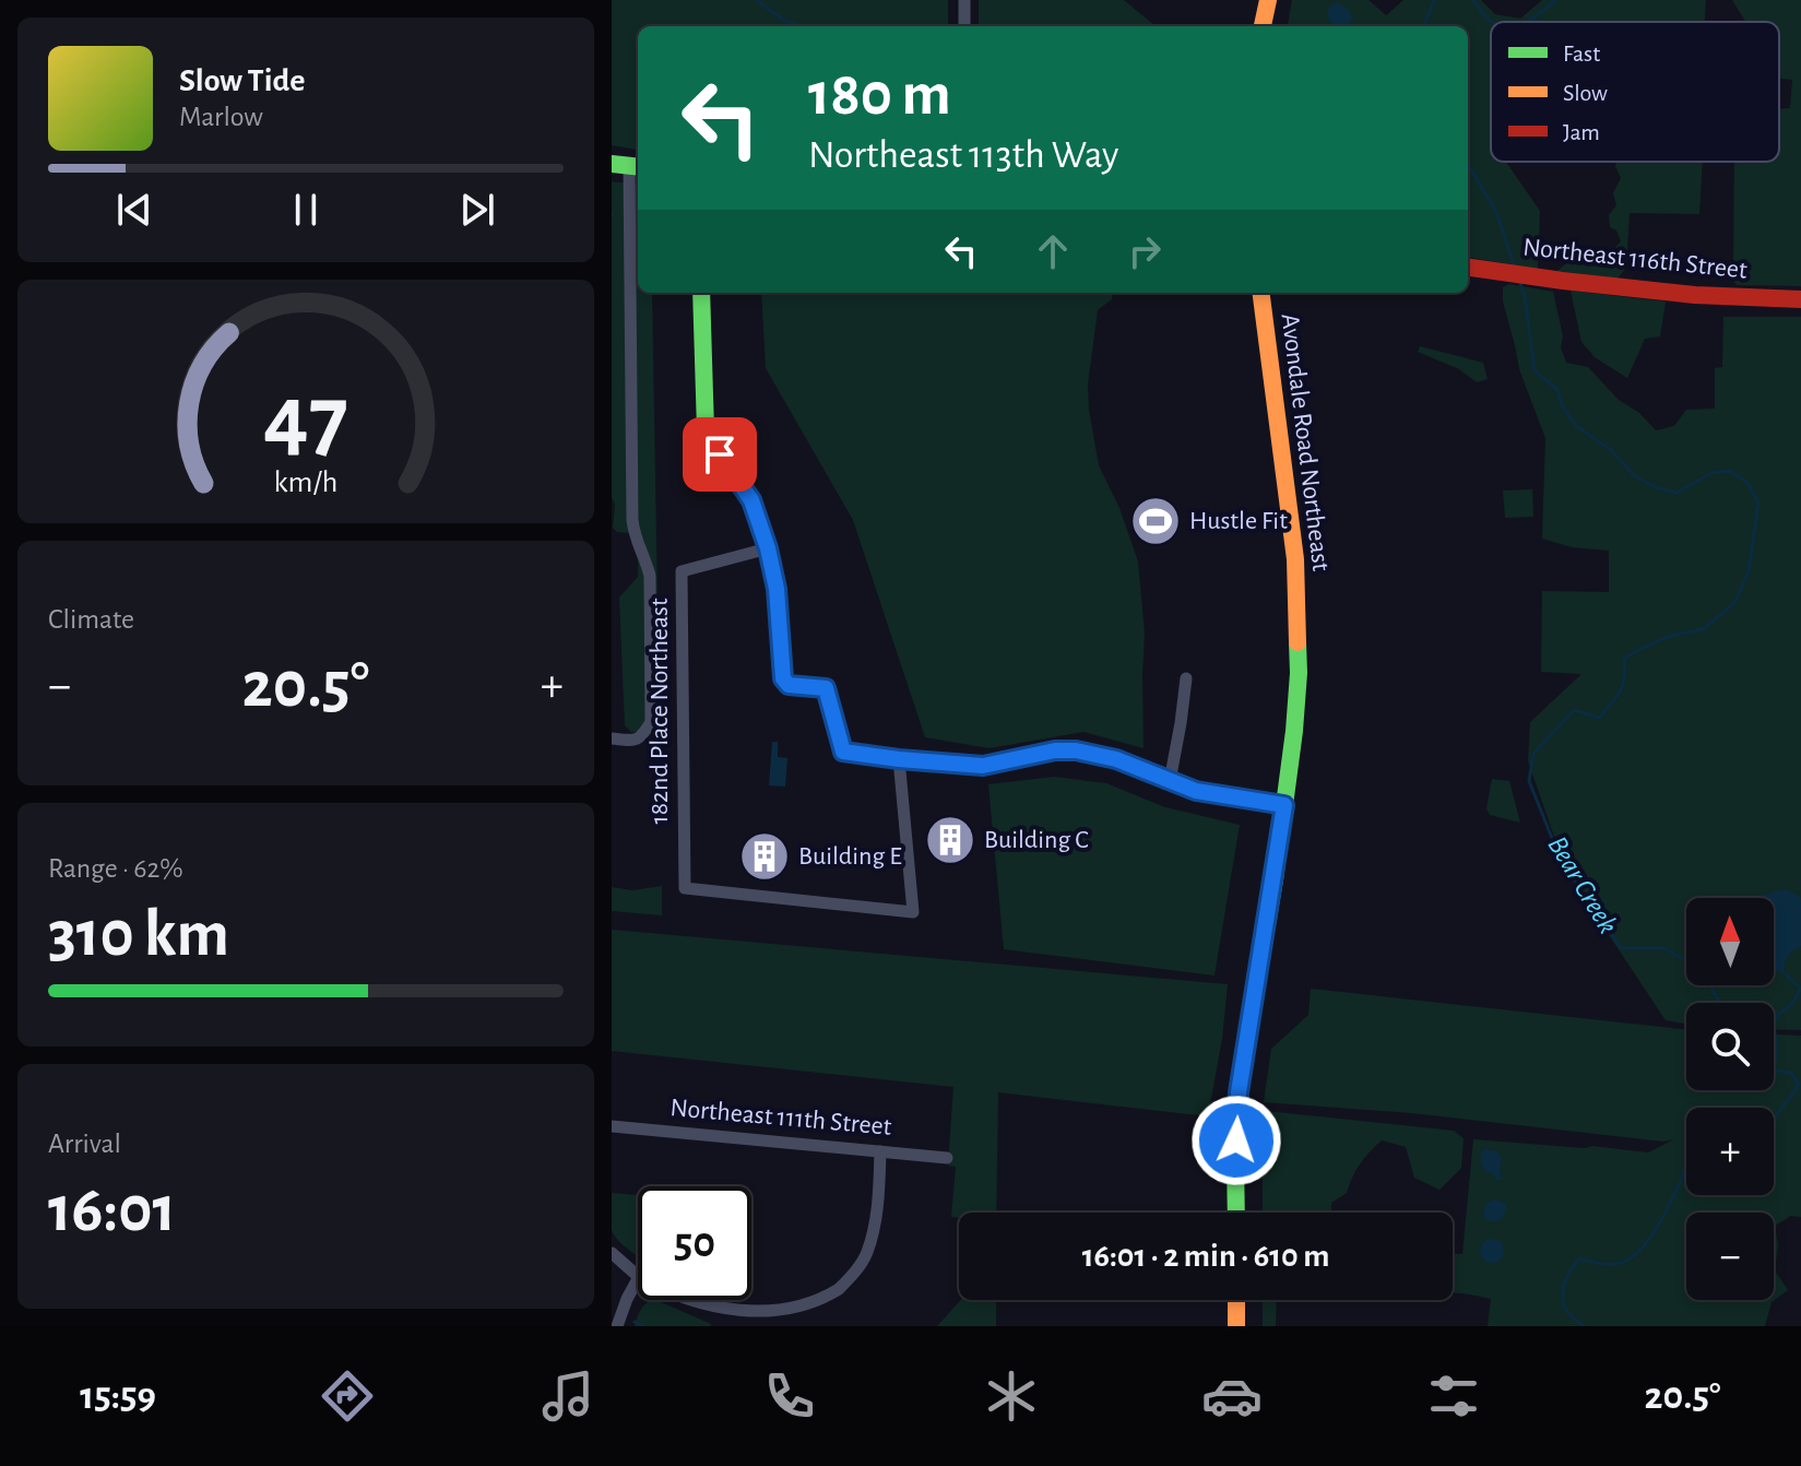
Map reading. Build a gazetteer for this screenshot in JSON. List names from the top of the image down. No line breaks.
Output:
{"streets":{"street":["Northeast 116th Street","Avondale Road Northeast","182nd Place Northeast","Northeast 111th Street"]},"water":["Bear Creek"],"places":{"sports":["Hustle Fit"],"building":["Building C","Building E"]},"legend":["Fast","Slow","Jam"],"north":"top","page":{"turn":["180 m","Northeast 113th Way"],"song":["Slow Tide","Marlow"],"tile":["Climate",["Range · 62%","310 km"],["Arrival","16:01"]],"heat":["−","20.5°","+"],"map_buttons":["+","−"],"limit":"50","trip":"16:01 · 2 min · 610 m","tabs":["15:59","20.5°"],"gauge":["47","km/h"]}}
